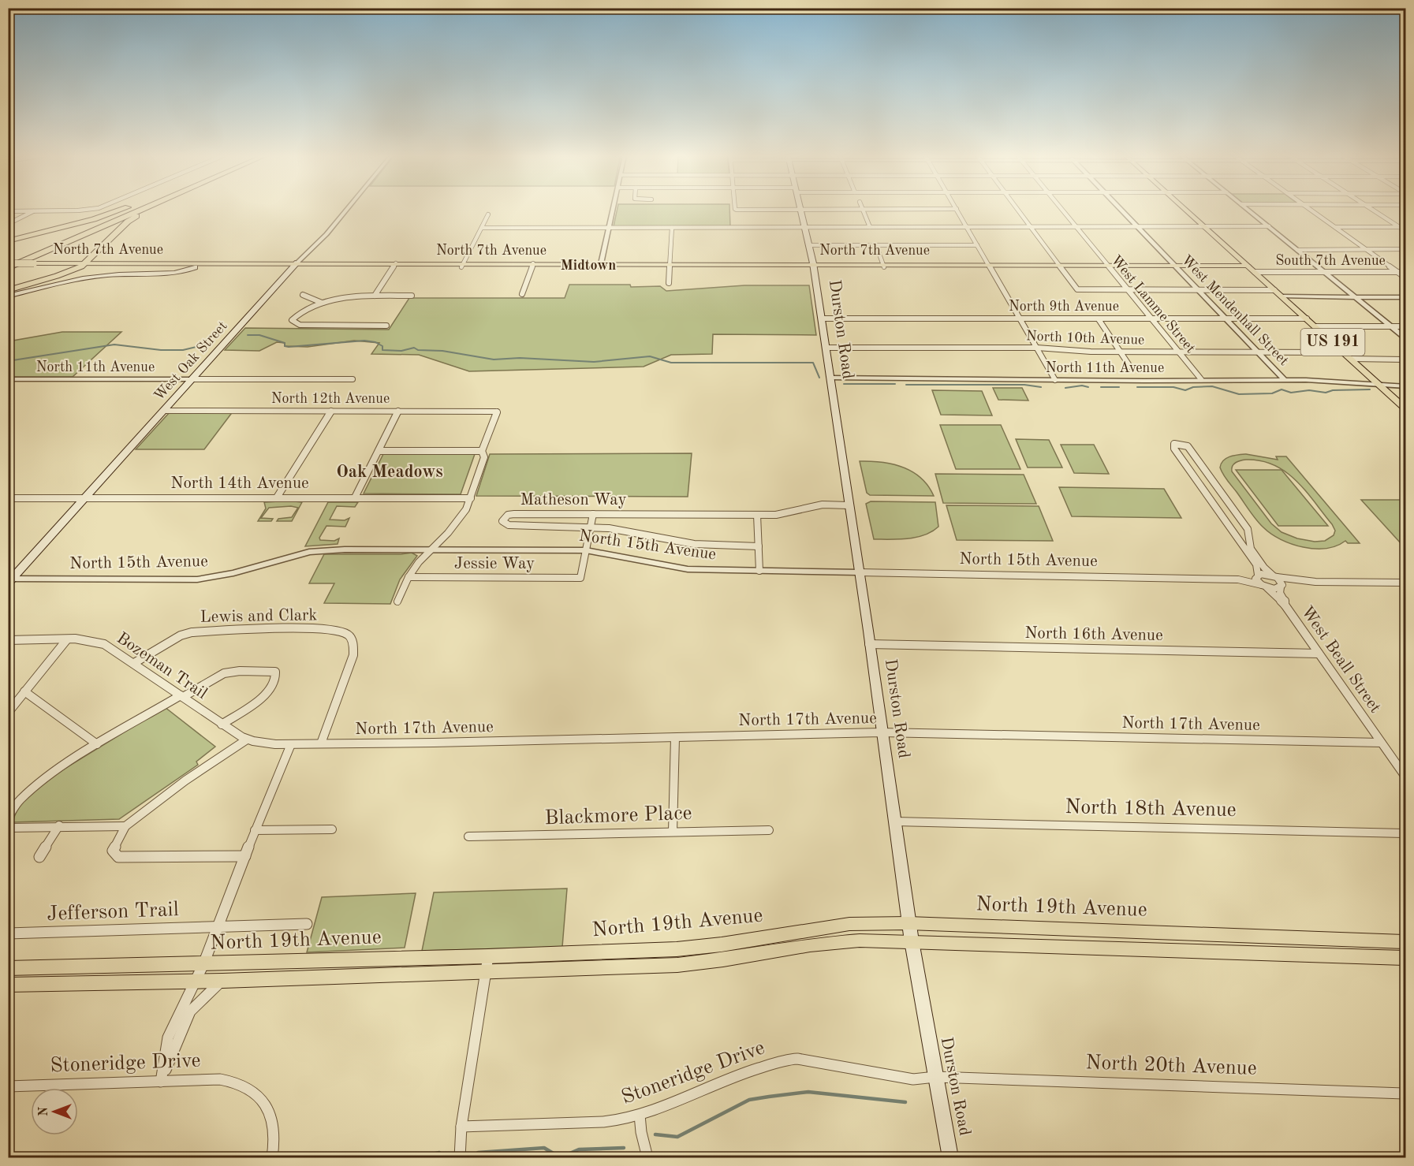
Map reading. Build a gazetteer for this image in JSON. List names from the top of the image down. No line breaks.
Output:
{"streets":{"main road":["North 7th Avenue","Durston Road","US 191","West Oak Street","North 19th Avenue"],"street":["South 7th Avenue","West Lamme Street","North 9th Avenue","West Mendenhall Street","North 10th Avenue","North 11th Avenue","North 12th Avenue","North 14th Avenue","Matheson Way","North 15th Avenue","Jessie Way","Lewis and Clark","North 16th Avenue","West Beall Street","Bozeman Trail","North 17th Avenue","North 18th Avenue","Blackmore Place","Jefferson Trail","Stoneridge Drive","North 20th Avenue"]},"crossings":[["North 7th Avenue","West Lamme Street"],["North 7th Avenue","West Mendenhall Street"],["North 7th Avenue","Durston Road"],["North 7th Avenue","US 191"],["North 7th Avenue","West Oak Street"],["South 7th Avenue","US 191"],["West Lamme Street","North 9th Avenue"],["West Lamme Street","North 10th Avenue"],["West Lamme Street","North 11th Avenue"],["North 9th Avenue","West Mendenhall Street"],["North 9th Avenue","Durston Road"],["North 9th Avenue","US 191"],["West Mendenhall Street","North 10th Avenue"],["West Mendenhall Street","North 11th Avenue"],["Durston Road","North 10th Avenue"],["Durston Road","North 11th Avenue"],["Durston Road","Matheson Way"],["Durston Road","North 15th Avenue"],["Durston Road","North 16th Avenue"],["Durston Road","North 17th Avenue"],["Durston Road","North 18th Avenue"],["Durston Road","North 19th Avenue"],["Durston Road","Stoneridge Drive"],["Durston Road","North 20th Avenue"],["North 10th Avenue","US 191"],["US 191","North 11th Avenue"],["West Oak Street","North 11th Avenue"],["West Oak Street","North 12th Avenue"],["West Oak Street","North 14th Avenue"],["West Oak Street","North 15th Avenue"],["North 15th Avenue","Jessie Way"],["North 15th Avenue","West Beall Street"],["Lewis and Clark","Bozeman Trail"],["Lewis and Clark","North 17th Avenue"],["North 16th Avenue","West Beall Street"],["West Beall Street","North 17th Avenue"],["Bozeman Trail","North 17th Avenue"],["Stoneridge Drive","North 20th Avenue"]],"districts":["Midtown","Oak Meadows"],"north":"left"}
